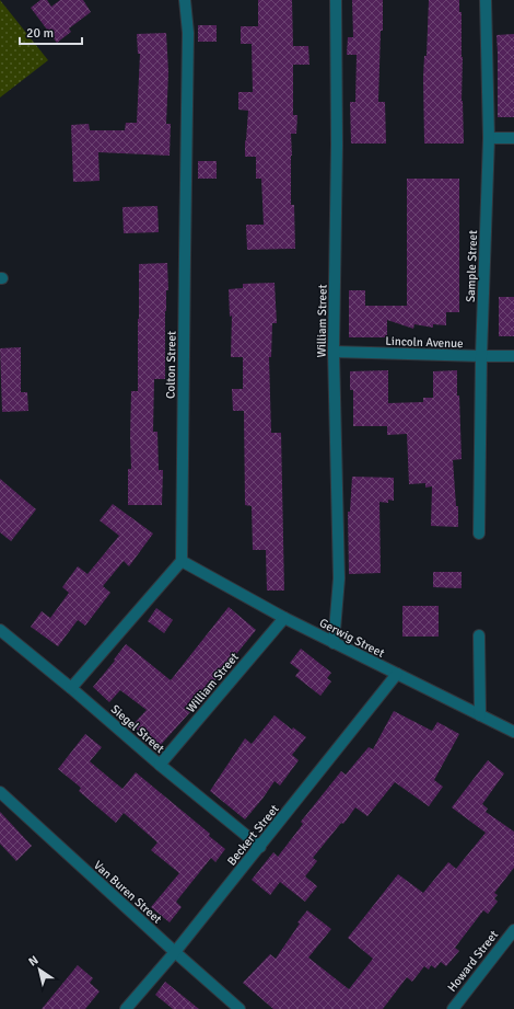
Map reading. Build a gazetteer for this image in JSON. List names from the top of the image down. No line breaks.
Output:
{"streets":{"street":["Sample Street","William Street","Lincoln Avenue","Colton Street","Gerwig Street","Siegel Street","Beckert Street","Van Buren Street","Howard Street"]},"crossings":[["Sample Street","Lincoln Avenue"],["William Street","Lincoln Avenue"],["William Street","Gerwig Street"],["William Street","Siegel Street"],["Colton Street","Gerwig Street"],["Gerwig Street","Beckert Street"],["Siegel Street","Beckert Street"],["Beckert Street","Van Buren Street"]],"scale_bar":"20 m","north":"top left"}
